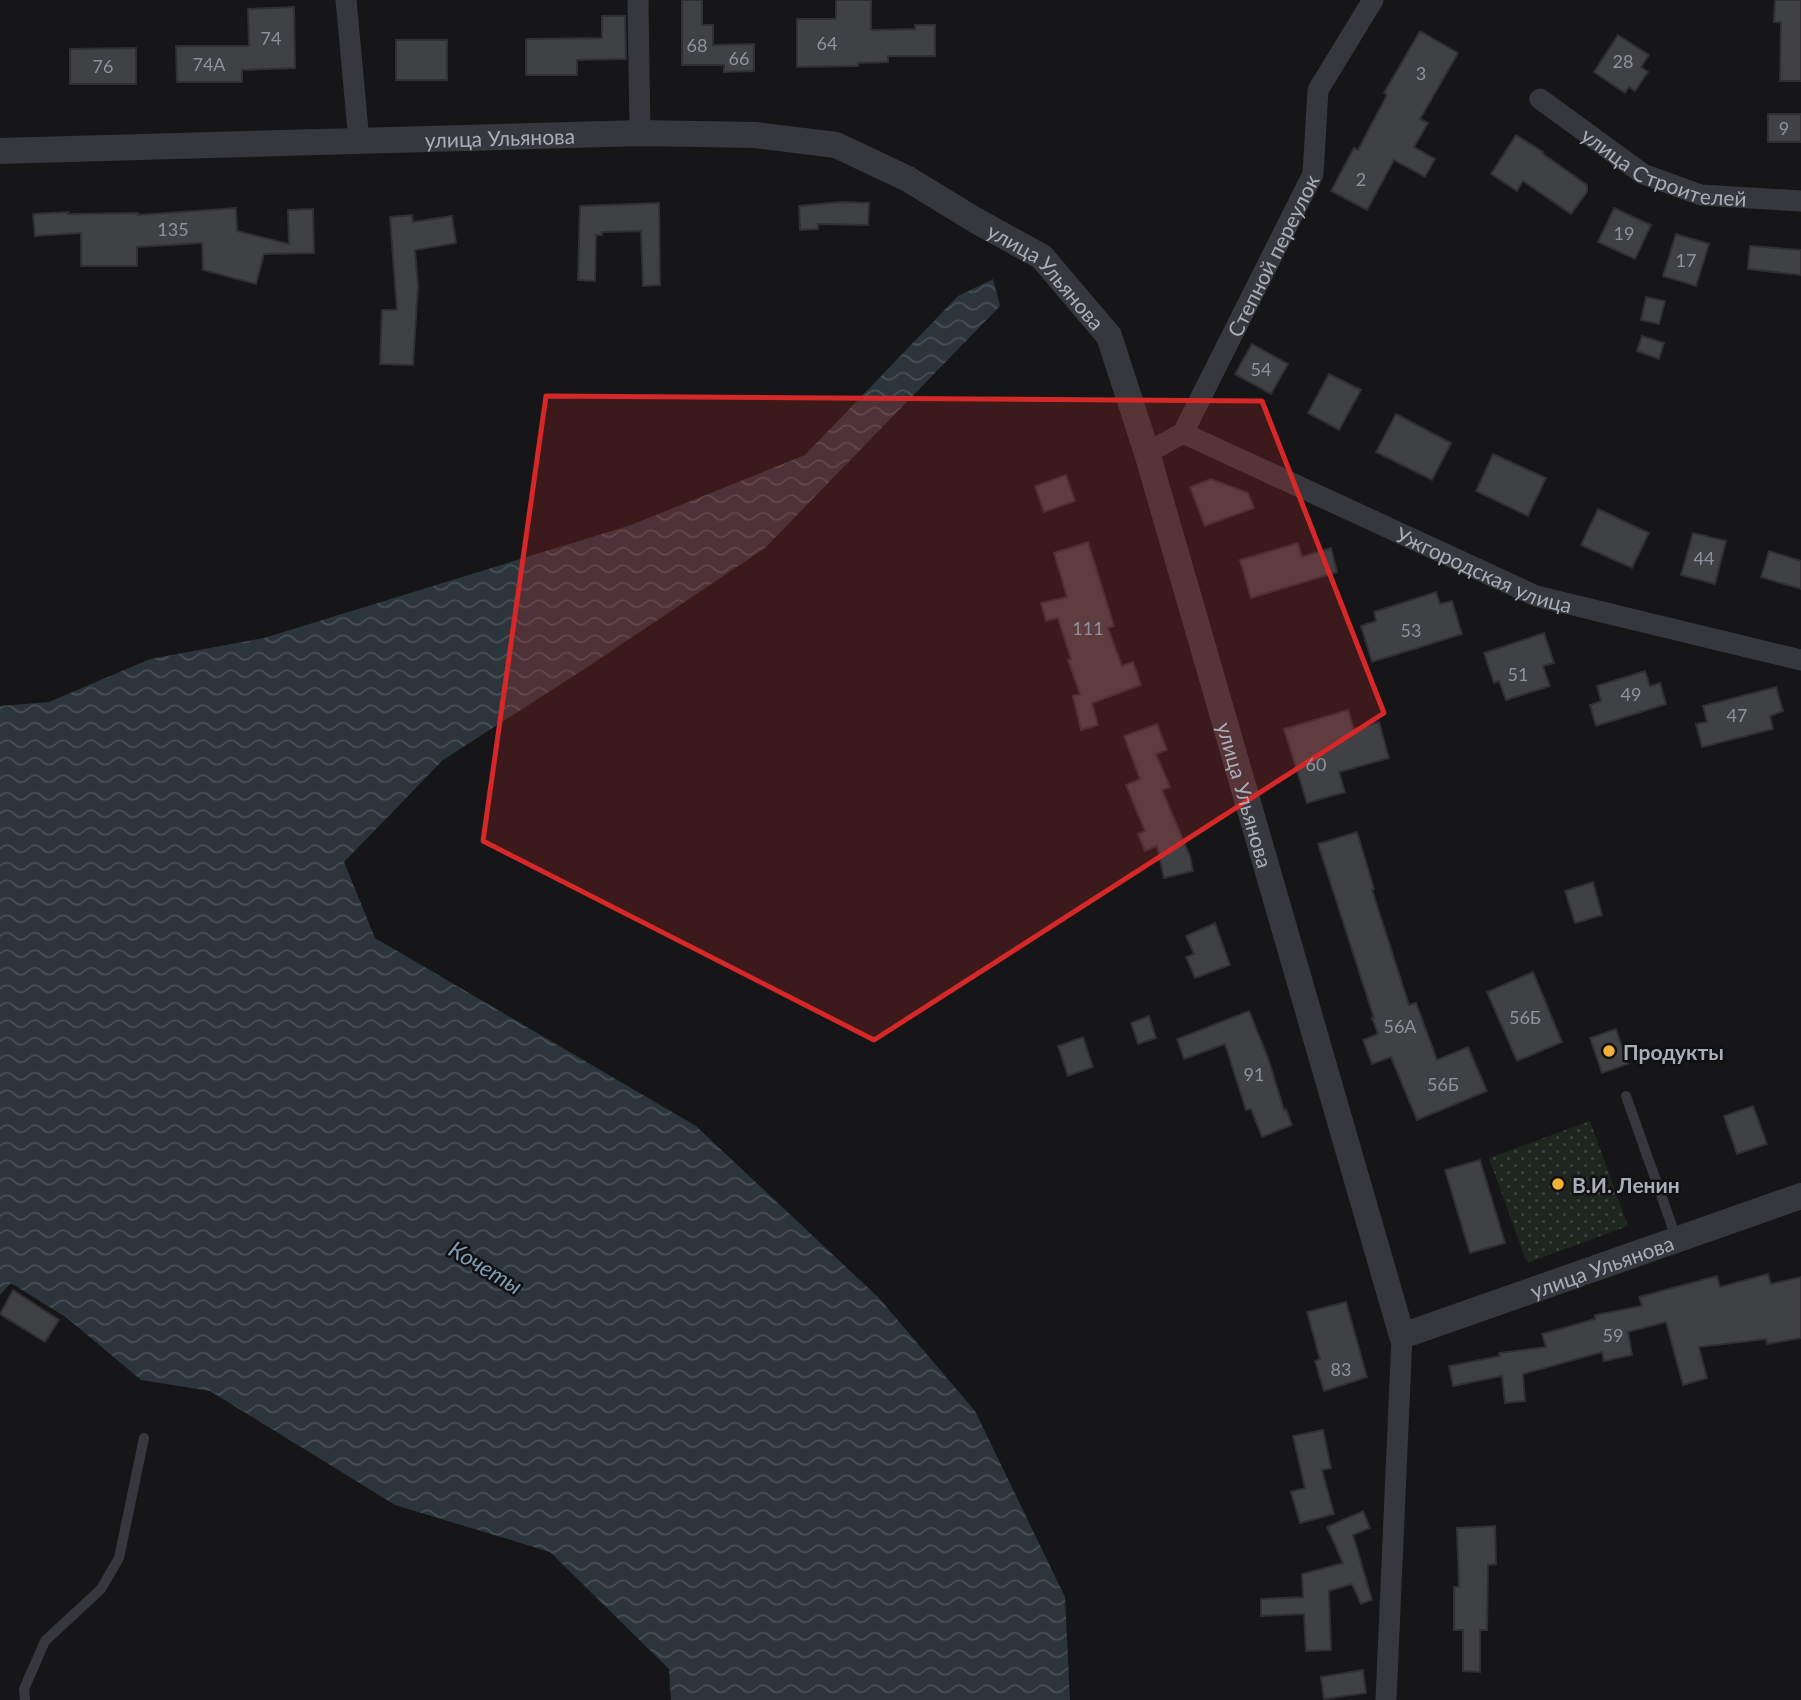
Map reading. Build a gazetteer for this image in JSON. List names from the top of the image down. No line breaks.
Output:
{"streets":{"street":["улица Ульянова","улица Строителей","Степной переулок","Ужгородская улица"]},"crossings":[["Степной переулок","Ужгородская улица"]],"water":["Кочеты"],"places":["Продукты","В.И. Ленин"],"house_numbers":["74","64","68","66","28","74А","76","3","9","2","135","19","17","54","44","111","53","51","49","47","60","56Б","56А","91","56Б","59","83"]}
